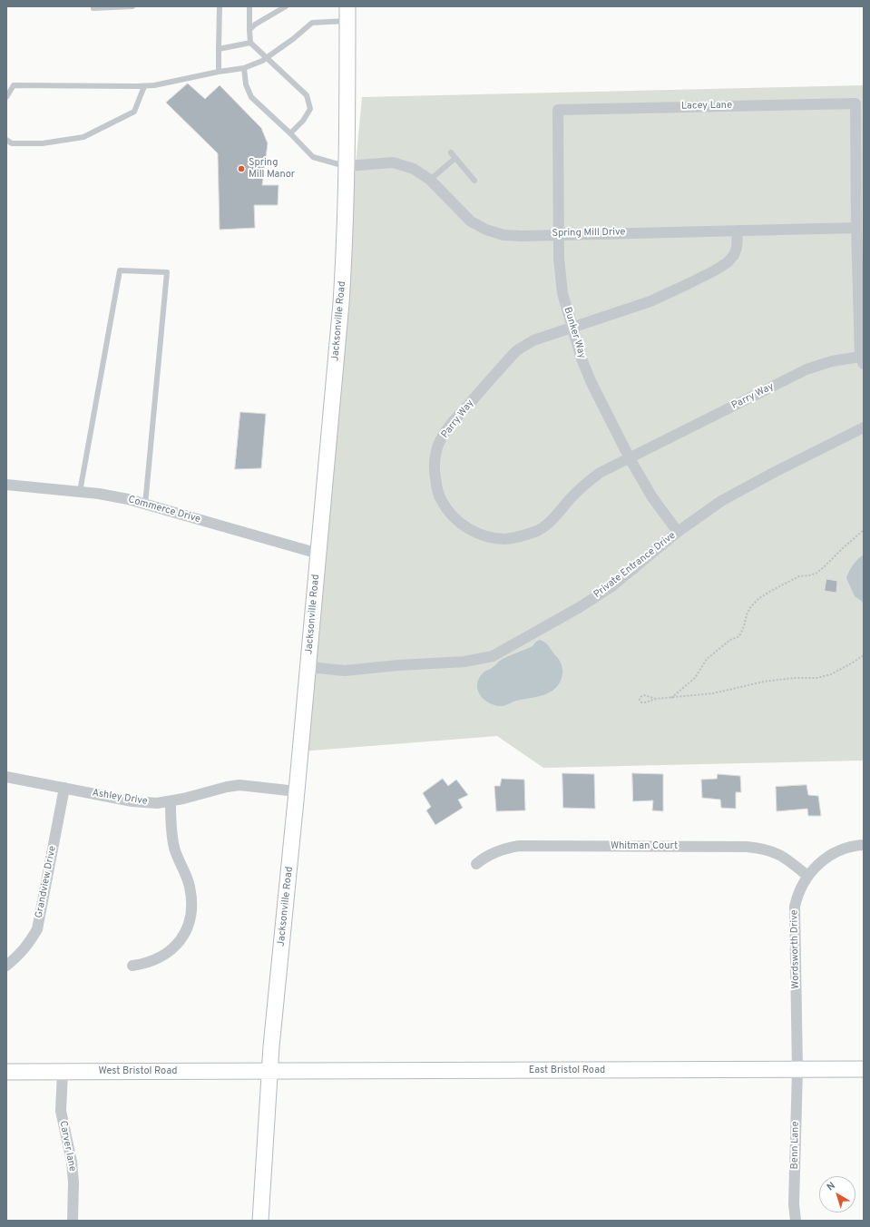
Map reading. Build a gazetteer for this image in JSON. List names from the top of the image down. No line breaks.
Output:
{"streets":{"main road":["Jacksonville Road","East Bristol Road","West Bristol Road"],"street":["Lacey Lane","Spring Mill Drive","Bunker Way","Parry Way","Commerce Drive","Private Entrance Drive","Ashley Drive","Whitman Court","Grandview Drive","Wordsworth Drive","Benn Lane","Carver lane"]},"crossings":[["Lacey Lane","Spring Mill Drive"],["Lacey Lane","Bunker Way"],["Spring Mill Drive","Jacksonville Road"],["Spring Mill Drive","Bunker Way"],["Spring Mill Drive","Parry Way"],["Jacksonville Road","Commerce Drive"],["Jacksonville Road","Private Entrance Drive"],["Jacksonville Road","Ashley Drive"],["Jacksonville Road","East Bristol Road"],["Jacksonville Road","West Bristol Road"],["Bunker Way","Parry Way"],["Bunker Way","Private Entrance Drive"],["Ashley Drive","Grandview Drive"],["Whitman Court","Wordsworth Drive"],["Wordsworth Drive","East Bristol Road"],["Wordsworth Drive","Benn Lane"],["East Bristol Road","West Bristol Road"],["East Bristol Road","Benn Lane"],["West Bristol Road","Carver lane"]],"places":["Spring Mill Manor"],"north":"top left"}
